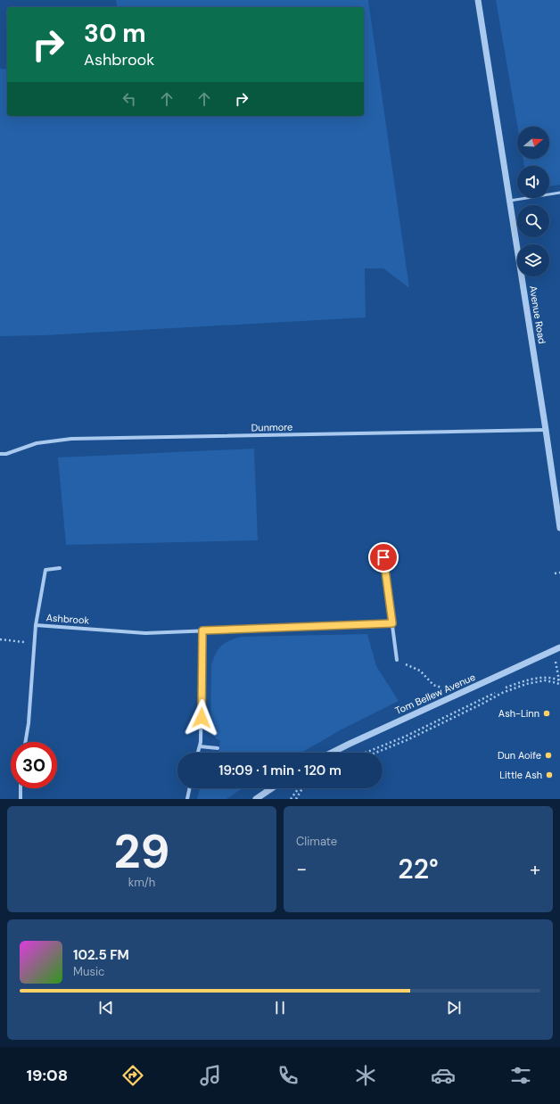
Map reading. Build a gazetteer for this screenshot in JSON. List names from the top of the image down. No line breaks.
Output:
{"streets":{"street":["Avenue Road","Dunmore","Ashbrook","Tom Bellew Avenue"]},"crossings":[["Avenue Road","Dunmore"]],"places":["Ash-Linn","Dun Aoife","Little Ash"],"north":"right","page":{"turn":["30 m","Ashbrook"],"limit":"30","trip":"19:09 · 1 min · 120 m","tile":[["29","km/h"],"Climate"],"heat":["−","22°","+"],"song":["102.5 FM","Music"],"tabs":"19:08"}}
